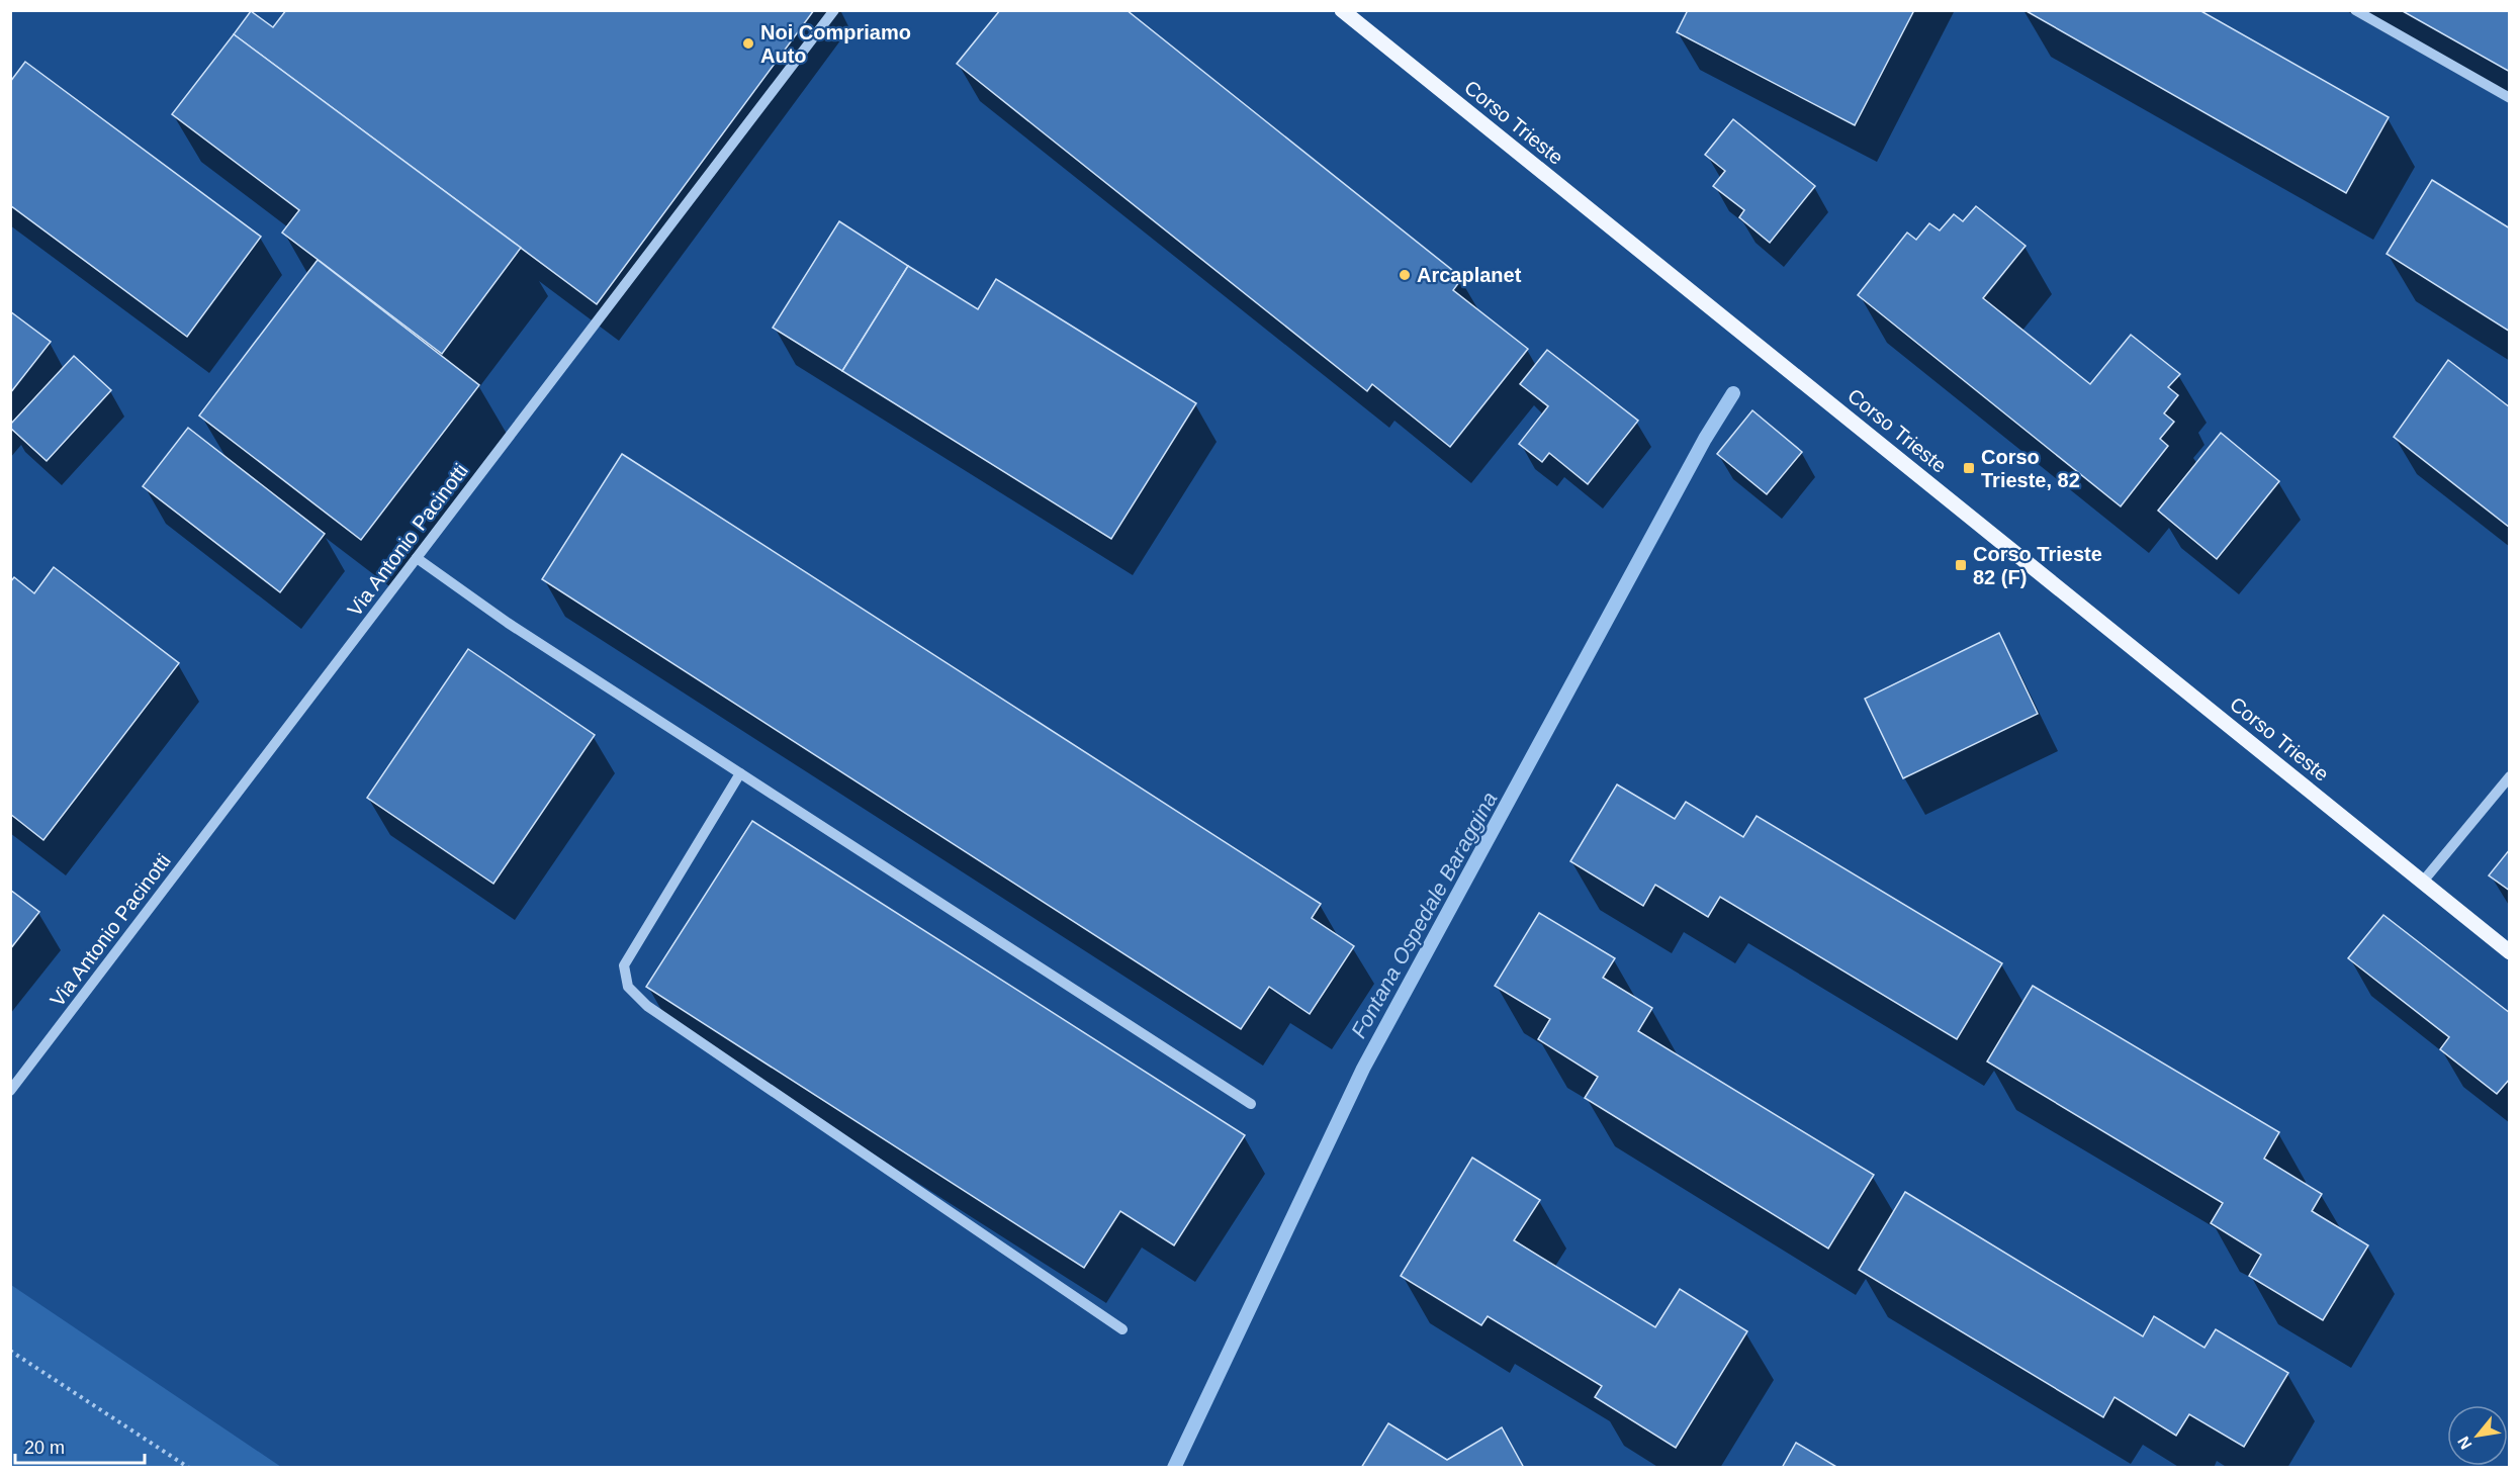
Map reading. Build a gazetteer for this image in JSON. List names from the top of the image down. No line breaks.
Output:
{"streets":{"main road":["Corso Trieste"],"street":["Via Antonio Pacinotti"]},"water":["Fontana Ospedale Baraggina"],"places":{"other":["Noi Compriamo Auto","Arcaplanet"],"transit":["Corso Trieste, 82","Corso Trieste 82 (F)"]},"scale_bar":"20 m","north":"bottom left"}
